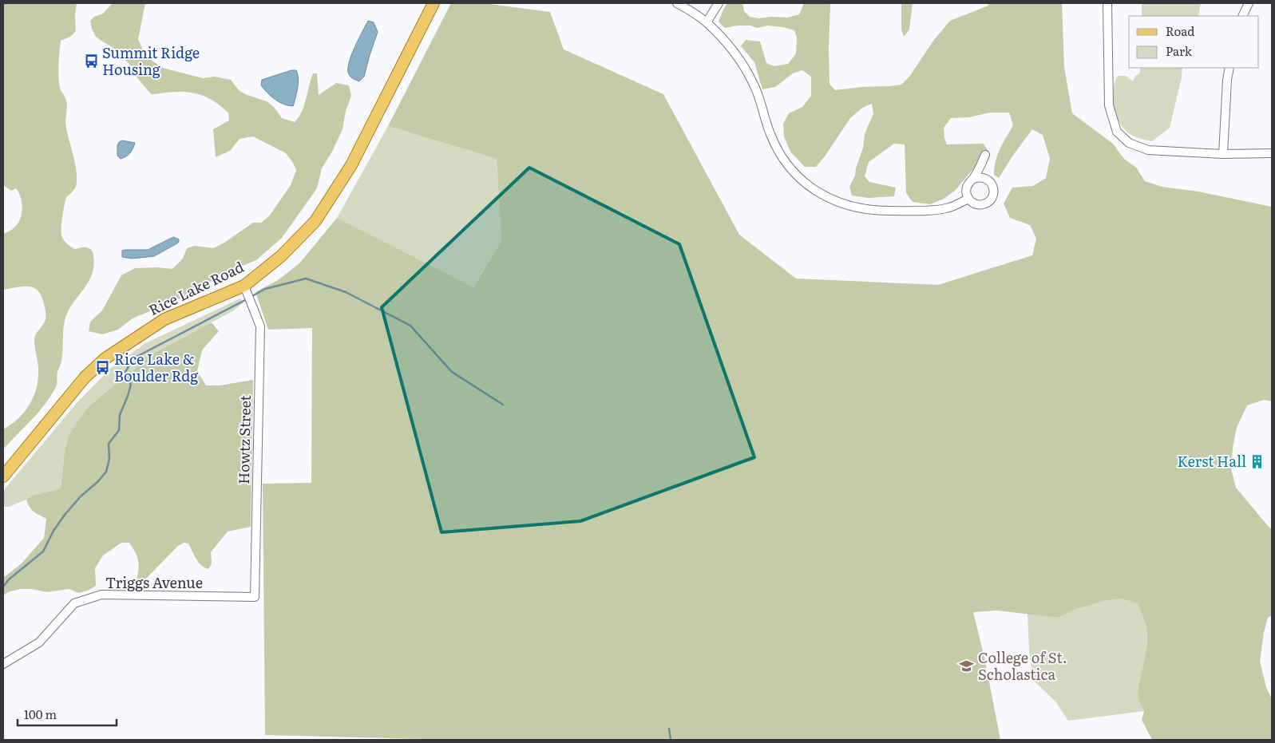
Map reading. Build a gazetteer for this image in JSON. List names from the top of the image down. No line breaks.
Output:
{"streets":{"main road":["Rice Lake Road"],"street":["Howtz Street","Triggs Avenue"]},"crossings":[["Rice Lake Road","Howtz Street"],["Howtz Street","Triggs Avenue"]],"places":{"bus stop":["Summit Ridge Housing","Rice Lake & Boulder Rdg"],"building":["Kerst Hall"],"school or university":["College of St. Scholastica"]},"legend":["Road","Park"],"scale_bar":"100 m"}
